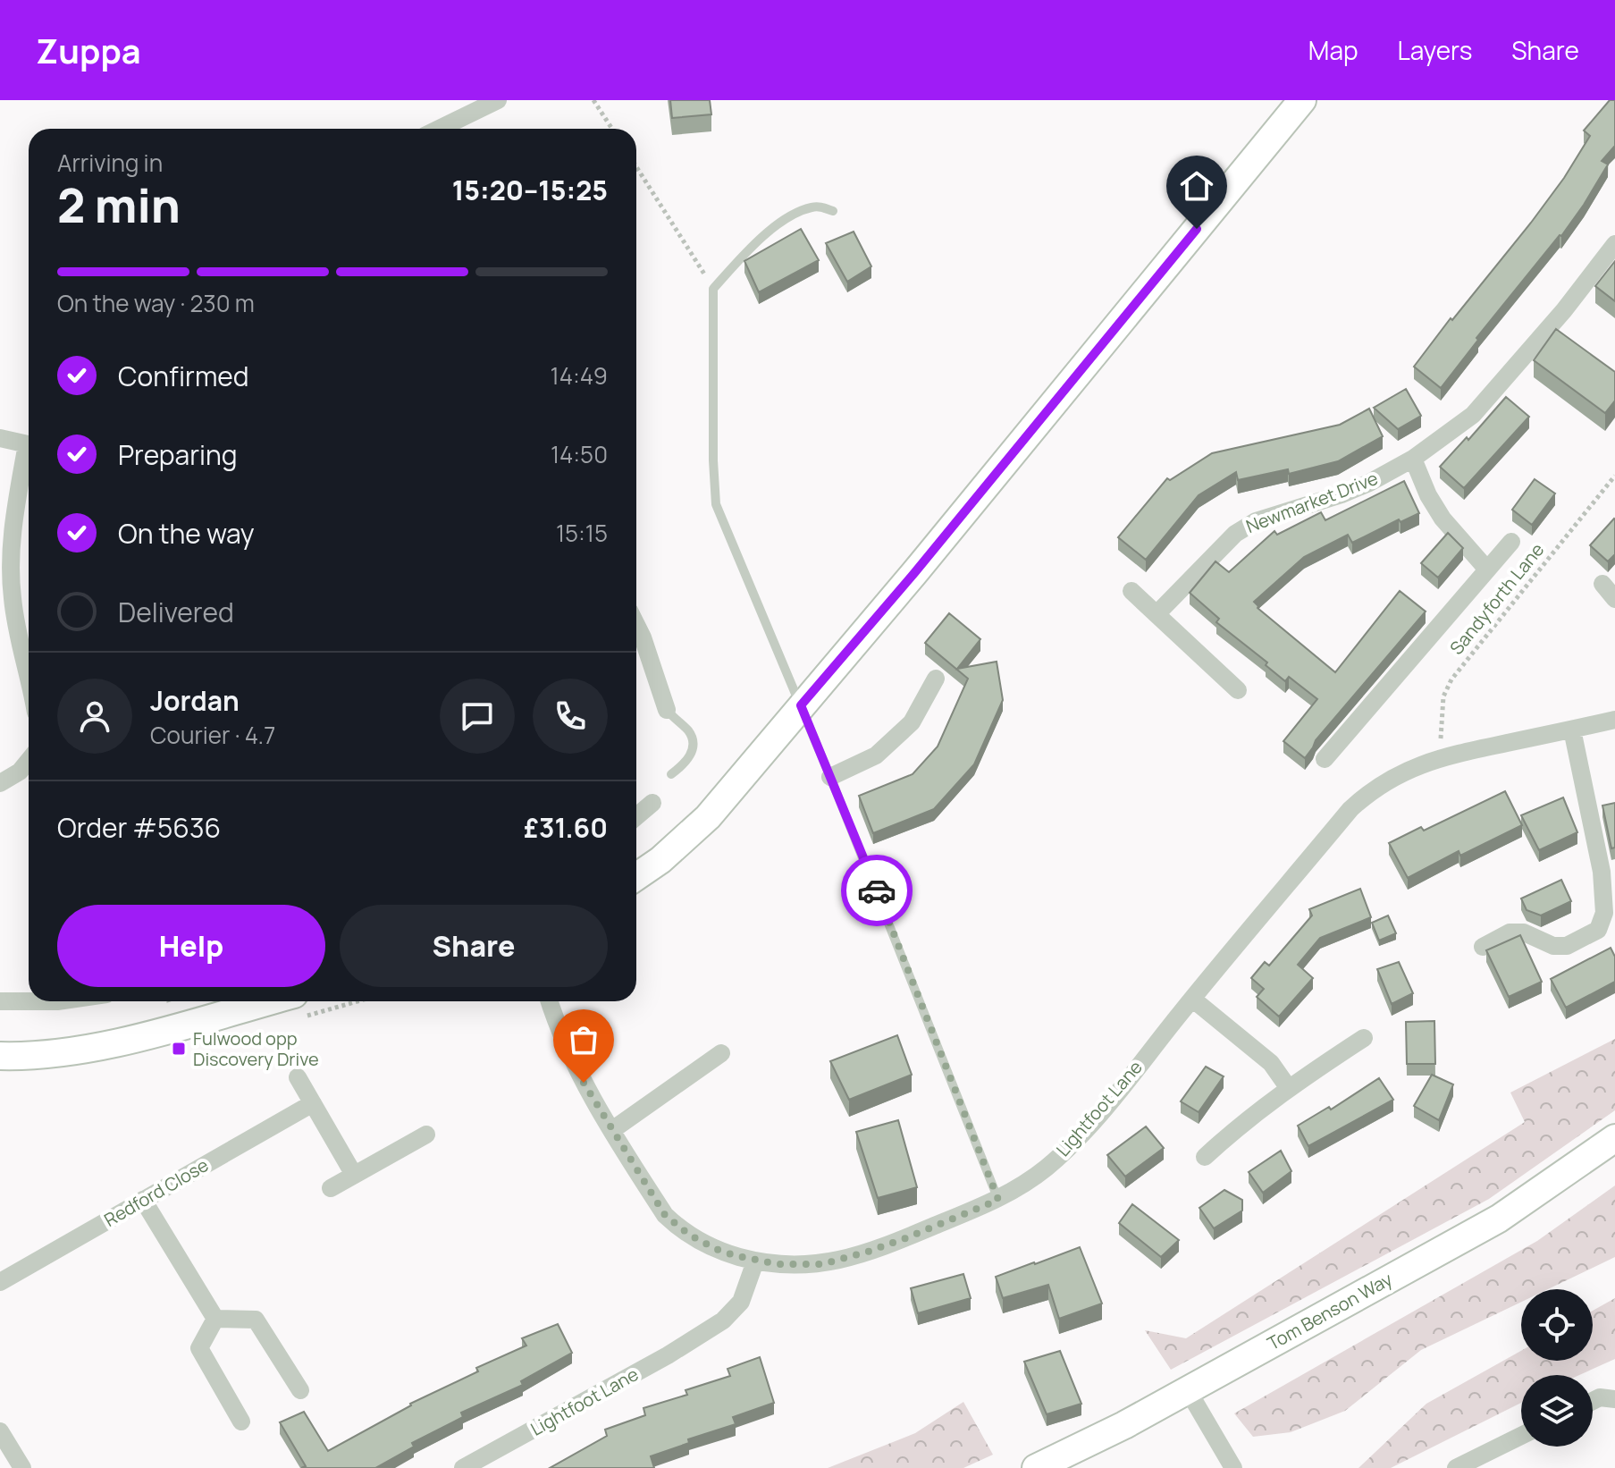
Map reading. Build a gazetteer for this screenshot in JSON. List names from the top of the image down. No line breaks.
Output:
{"streets":{"main road":["Tom Benson Way"],"street":["Newmarket Drive","Lightfoot Lane","Redford Close"],"path":["Sandyforth Lane"]},"crossings":[["Sandyforth Lane","Lightfoot Lane"]],"places":{"transit":["Fulwood opp Discovery Drive"]},"page":{"header":"Zuppa","nav":["Map","Layers","Share"],"heading":["2 min","Arriving in","15:20–15:25"],"panel":["Jordan","Courier · 4.7","Order #5636","£31.60"],"bar":"On the way · 230 m","list":[["Confirmed","14:49"],["Preparing","14:50"],["On the way","15:15"],"Delivered"],"buttons":["Help","Share"]}}
